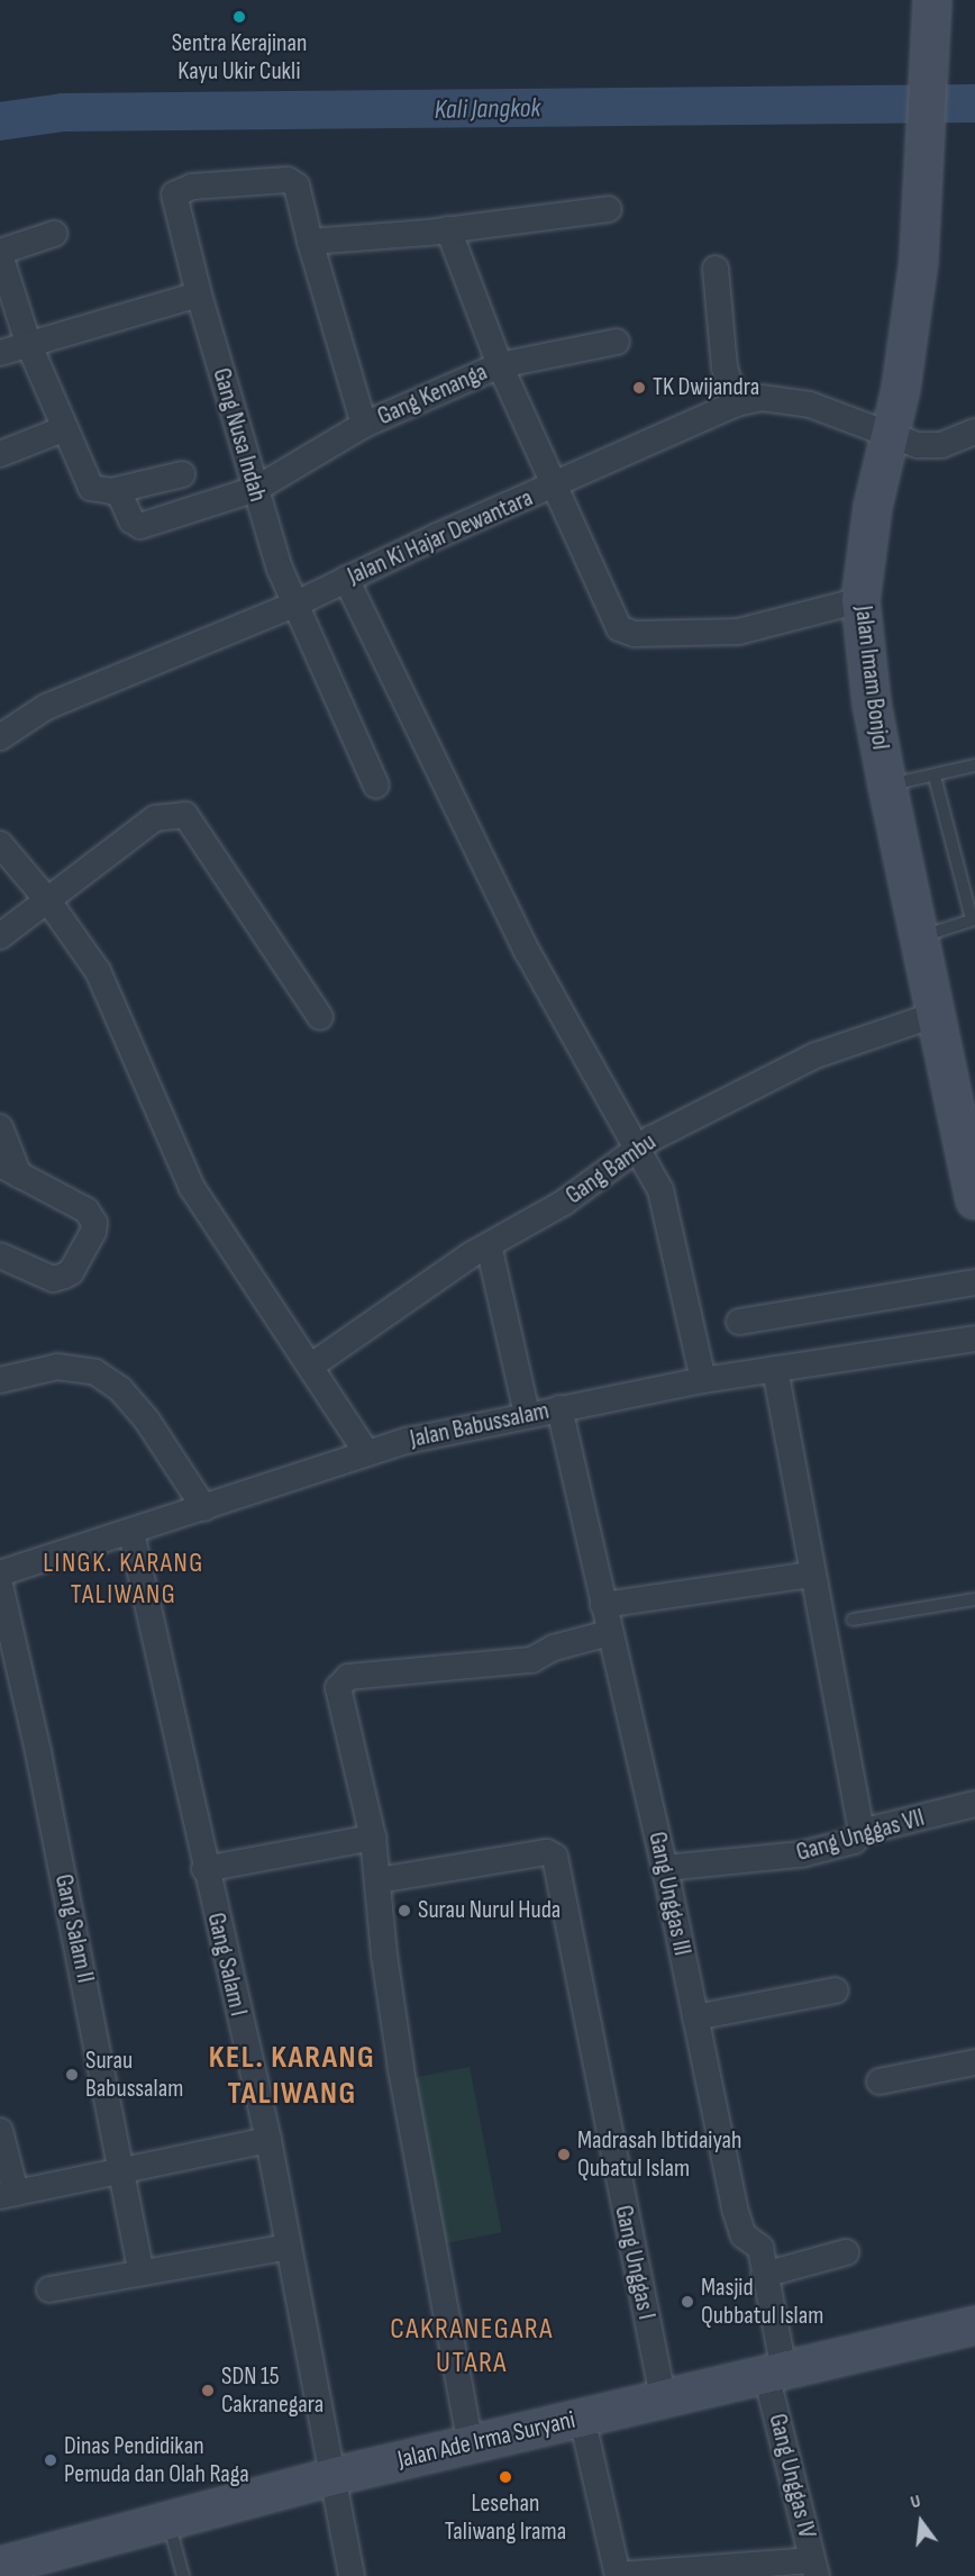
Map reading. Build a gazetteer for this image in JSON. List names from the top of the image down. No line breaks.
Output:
{"streets":{"main road":["Jalan Imam Bonjol","Jalan Ade Irma Suryani"],"street":["Gang Kenanga","Gang Nusa Indah","Jalan Ki Hajar Dewantara","Gang Bambu","Jalan Babussalam","Gang Unggas VII","Gang Unggas III","Gang Salam II","Gang Salam I","Gang Unggas I","Gang Unggas IV"]},"crossings":[["Gang Kenanga","Gang Nusa Indah"],["Gang Kenanga","Jalan Ki Hajar Dewantara"],["Gang Kenanga","Jalan Imam Bonjol"],["Gang Nusa Indah","Jalan Ki Hajar Dewantara"],["Jalan Ki Hajar Dewantara","Jalan Imam Bonjol"],["Jalan Imam Bonjol","Gang Bambu"],["Jalan Babussalam","Gang Unggas III"],["Jalan Babussalam","Gang Salam I"],["Gang Unggas VII","Gang Unggas III"],["Gang Unggas III","Jalan Ade Irma Suryani"],["Gang Unggas III","Gang Unggas IV"],["Gang Salam I","Jalan Ade Irma Suryani"],["Gang Unggas I","Jalan Ade Irma Suryani"],["Jalan Ade Irma Suryani","Gang Unggas IV"]],"districts":["LINGK. KARANG TALIWANG","KEL. KARANG TALIWANG","CAKRANEGARA UTARA"],"water":["Kali Jangkok"],"places":["Sentra Kerajinan Kayu Ukir Cukli","TK Dwijandra","Surau Nurul Huda","Surau Babussalam","Madrasah Ibtidaiyah Qubatul Islam","Masjid Qubbatul Islam","SDN 15 Cakranegara","Dinas Pendidikan Pemuda dan Olah Raga","Lesehan Taliwang Irama"],"north":"top"}
